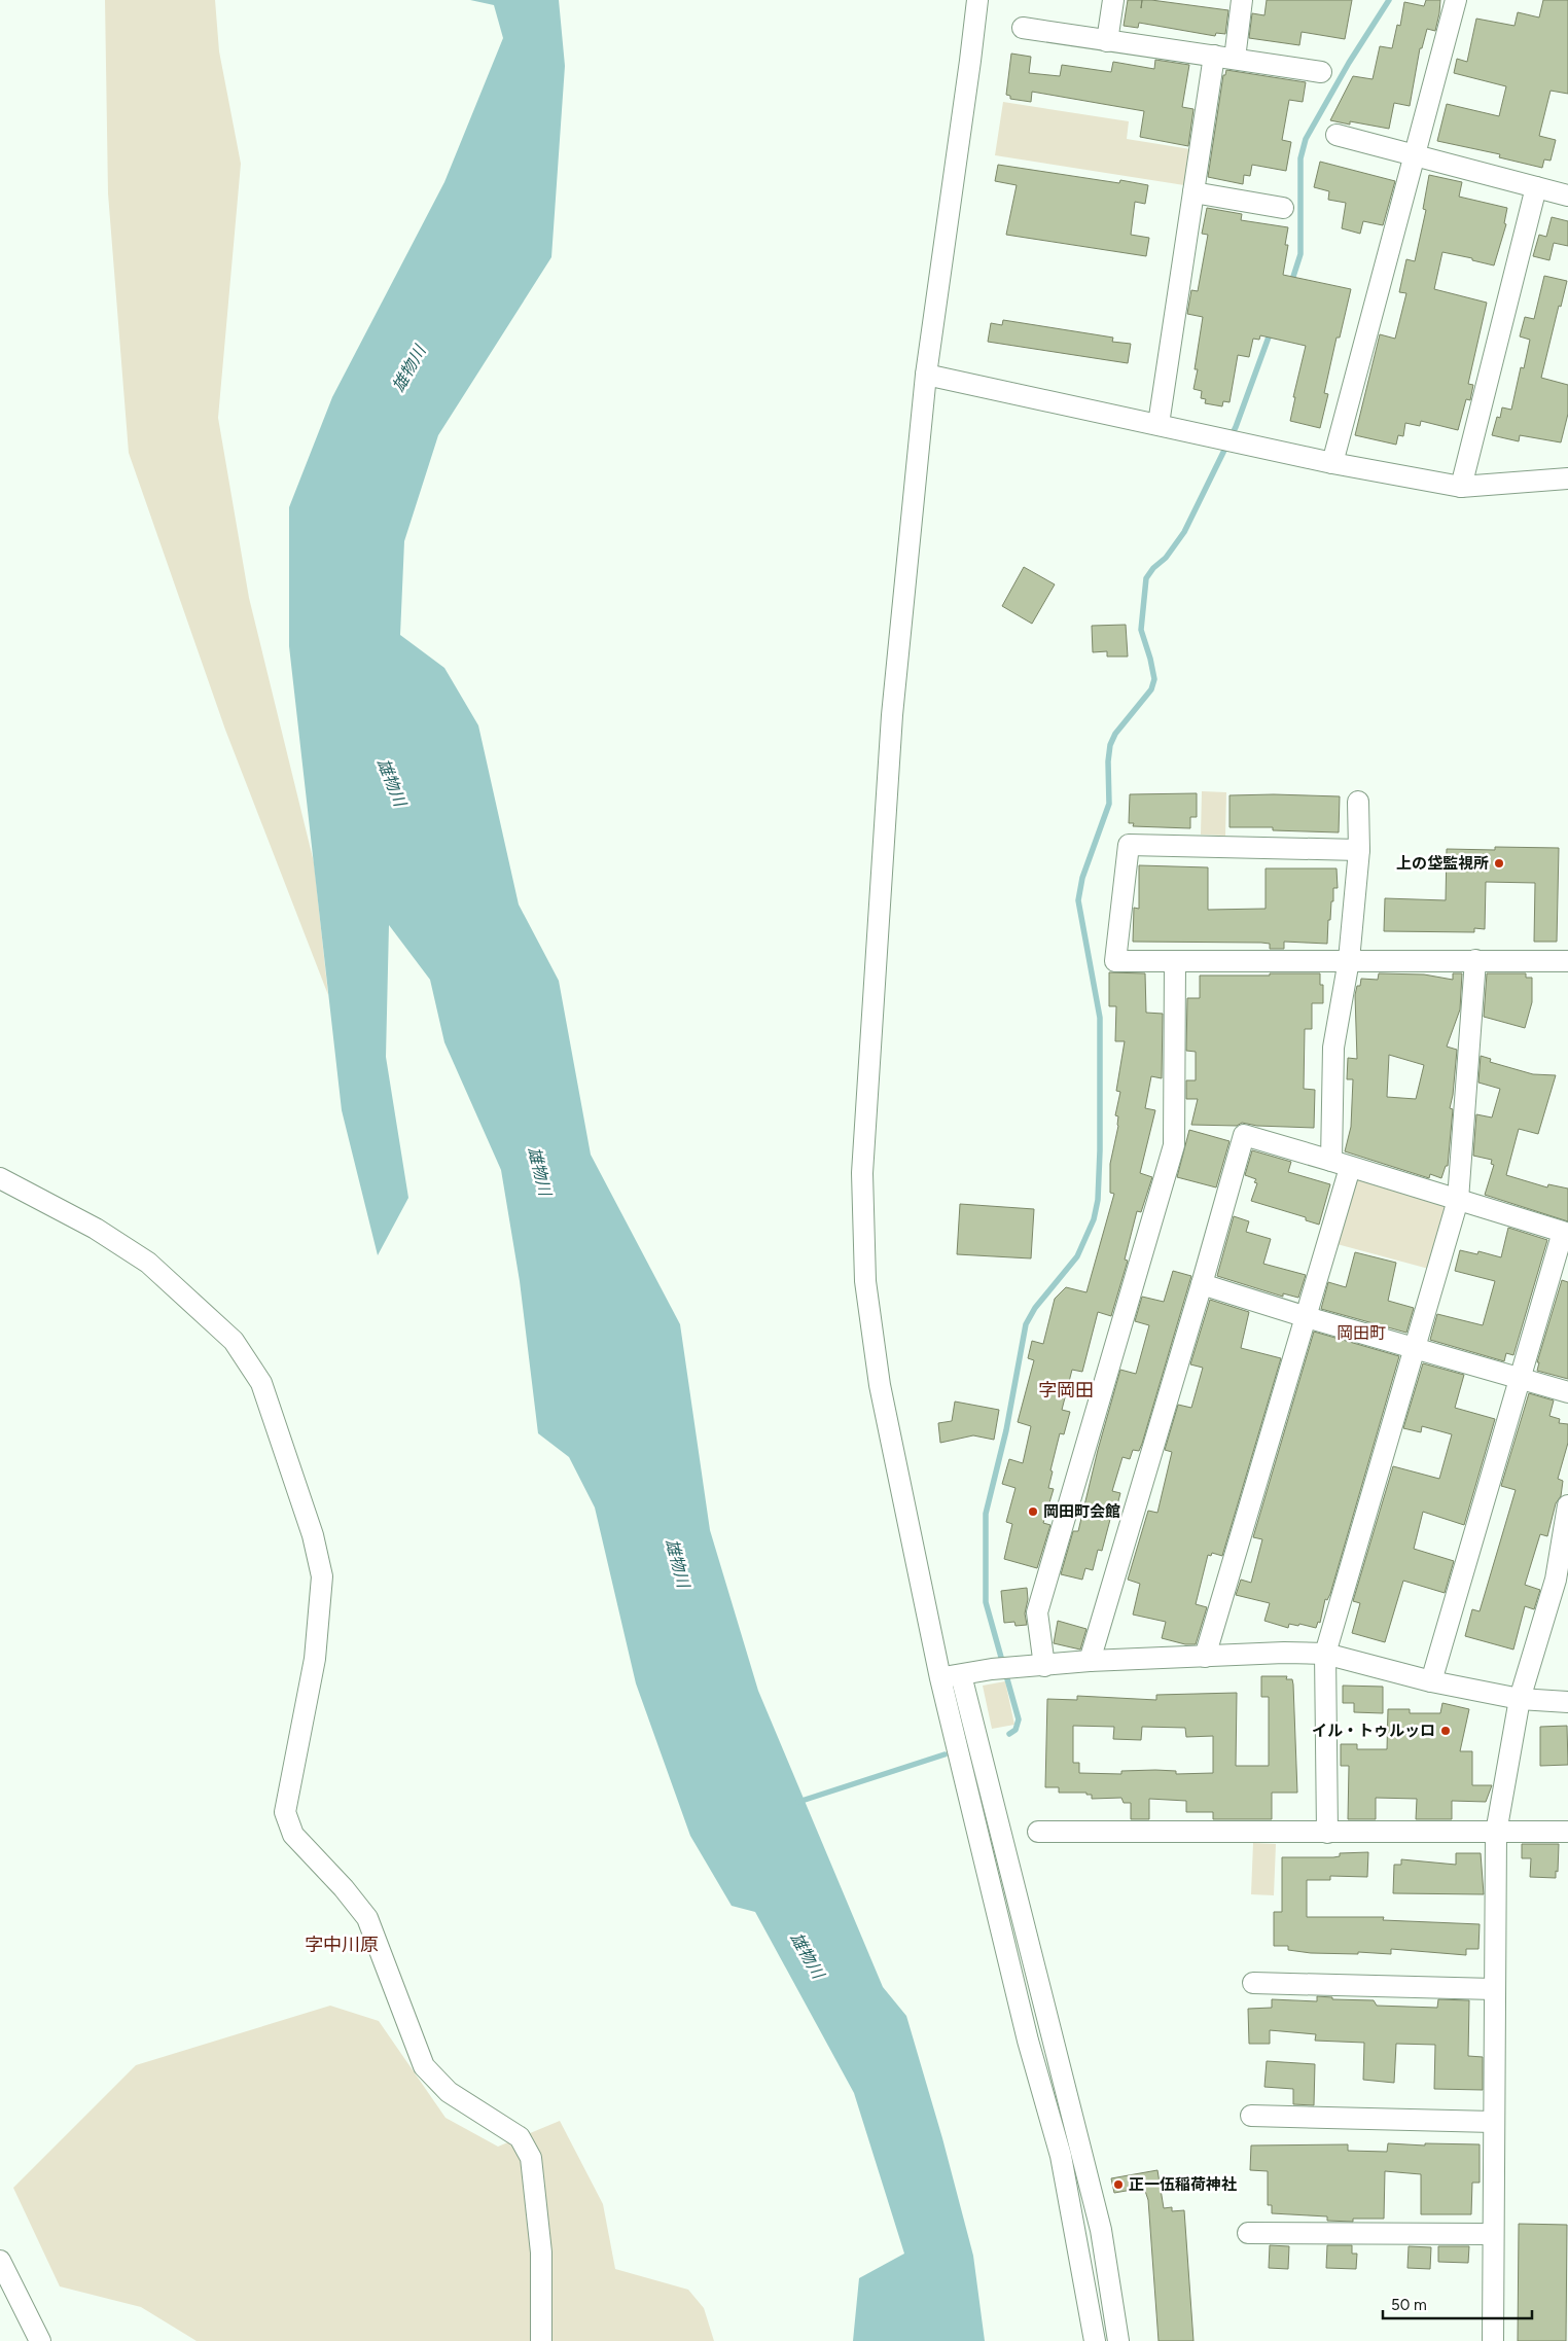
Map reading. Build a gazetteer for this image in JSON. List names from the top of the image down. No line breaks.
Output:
{"districts":["岡田町","字岡田","字中川原"],"water":["雄物川"],"places":["上の垈監視所","岡田町会館","イル・トゥルッロ","正一伍稲荷神社"],"scale_bar":"50 m"}
